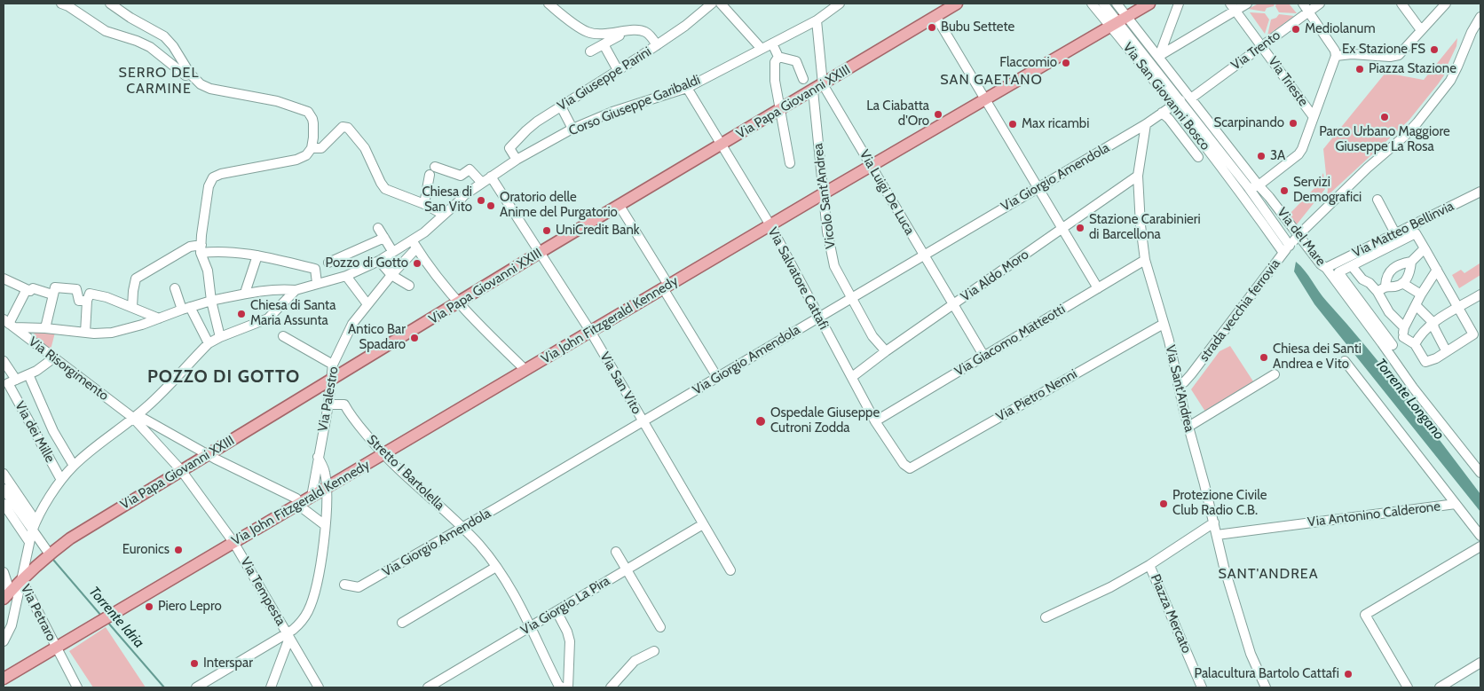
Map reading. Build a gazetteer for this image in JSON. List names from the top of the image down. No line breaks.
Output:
{"streets":{"main road":["Via Papa Giovanni XXIII","Via John Fitzgerald Kennedy"],"street":["Via Trento","Via Giuseppe Parini","Via Trieste","Via San Giovanni Bosco","Corso Giuseppe Garibaldi","Via Giorgio Amendola","Via Luigi De Luca","Vicolo Sant'Andrea","Via Matteo Bellinvia","Via del Mare","Via Aldo Moro","Via Salvatore Cattafi","strada vecchia ferrovia","Via Giacomo Matteotti","Via Risorgimento","Via San Vito","Via Sant'Andrea","Via Pietro Nenni","Via Palestro","Via dei Mille","Stretto I Bartolella","Via Antonino Calderone","Via Tempesta","Via Giorgio La Pira","Via Petraro","Piazza Mercato"]},"crossings":[["Via Trento","Via Trieste"],["Via Trento","Via del Mare"],["Via Giuseppe Parini","Corso Giuseppe Garibaldi"],["Via San Giovanni Bosco","Via del Mare"],["Via San Giovanni Bosco","strada vecchia ferrovia"],["Via San Giovanni Bosco","Via John Fitzgerald Kennedy"],["Via Papa Giovanni XXIII","Via Luigi De Luca"],["Via Papa Giovanni XXIII","Vicolo Sant'Andrea"],["Via Papa Giovanni XXIII","Via Salvatore Cattafi"],["Via Papa Giovanni XXIII","Via San Vito"],["Via Papa Giovanni XXIII","Via Palestro"],["Via Papa Giovanni XXIII","Via Tempesta"],["Via Papa Giovanni XXIII","Via Petraro"],["Corso Giuseppe Garibaldi","Via Luigi De Luca"],["Corso Giuseppe Garibaldi","Via Salvatore Cattafi"],["Corso Giuseppe Garibaldi","Via Risorgimento"],["Corso Giuseppe Garibaldi","Via San Vito"],["Corso Giuseppe Garibaldi","Via Palestro"],["Via Giorgio Amendola","Via Luigi De Luca"],["Via Giorgio Amendola","Vicolo Sant'Andrea"],["Via Giorgio Amendola","Via Salvatore Cattafi"],["Via Giorgio Amendola","Via San Vito"],["Via Giorgio Amendola","Via Sant'Andrea"],["Via Giorgio Amendola","Stretto I Bartolella"],["Via Luigi De Luca","Via Aldo Moro"],["Via Luigi De Luca","Via John Fitzgerald Kennedy"],["Via Luigi De Luca","Via Giacomo Matteotti"],["Vicolo Sant'Andrea","Via Aldo Moro"],["Vicolo Sant'Andrea","Via John Fitzgerald Kennedy"],["Via Matteo Bellinvia","Via del Mare"],["Via del Mare","Via John Fitzgerald Kennedy"],["Via Aldo Moro","Via Salvatore Cattafi"],["Via Aldo Moro","Via Sant'Andrea"],["Via Salvatore Cattafi","Via John Fitzgerald Kennedy"],["Via Salvatore Cattafi","Via Giacomo Matteotti"],["Via Salvatore Cattafi","Via Pietro Nenni"],["strada vecchia ferrovia","Via Sant'Andrea"],["Via John Fitzgerald Kennedy","Via San Vito"],["Via John Fitzgerald Kennedy","Via Palestro"],["Via John Fitzgerald Kennedy","Stretto I Bartolella"],["Via John Fitzgerald Kennedy","Via Tempesta"],["Via John Fitzgerald Kennedy","Via Petraro"],["Via Giacomo Matteotti","Via Sant'Andrea"],["Via Risorgimento","Via Tempesta"],["Via San Vito","Via Giorgio La Pira"],["Via Sant'Andrea","Via Pietro Nenni"],["Via Sant'Andrea","Via Antonino Calderone"],["Via Palestro","Stretto I Bartolella"],["Stretto I Bartolella","Via Giorgio La Pira"]],"districts":["SERRO DEL CARMINE","SAN GAETANO","POZZO DI GOTTO","SANT'ANDREA"],"water":["Torrente Longano","Torrente Idria"],"places":["Bubu Settete","Mediolanum","Ex Stazione FS","Flaccomio","Piazza Stazione","La Ciabatta d'Oro","Parco Urbano Maggiore Giuseppe La Rosa","Scarpinando","Max ricambi","3A","Servizi Demografici","Chiesa di San Vito","Oratorio delle Anime del Purgatorio","Stazione Carabinieri di Barcellona","UniCredit Bank","Pozzo di Gotto","Chiesa di Santa Maria Assunta","Antico Bar Spadaro","Chiesa dei Santi Andrea e Vito","Ospedale Giuseppe Cutroni Zodda","Protezione Civile Club Radio C.B.","Euronics","Piero Lepro","Interspar","Palacultura Bartolo Cattafi"]}
